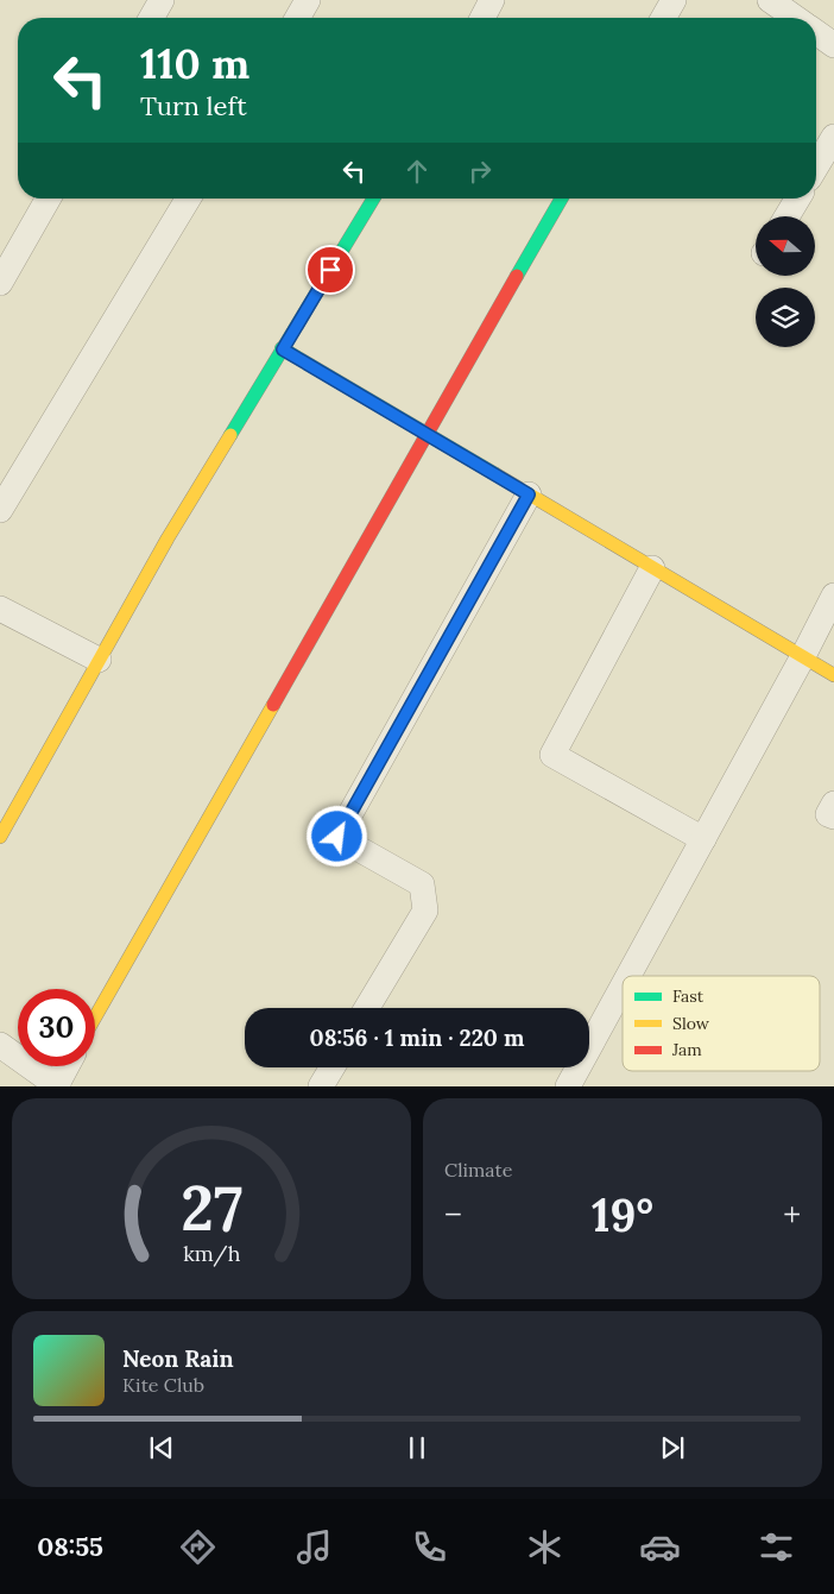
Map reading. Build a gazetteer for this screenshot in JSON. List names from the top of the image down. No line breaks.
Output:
{"legend":["Fast","Slow","Jam"],"north":"left","page":{"turn":["110 m","Turn left"],"limit":"30","trip":"08:56 · 1 min · 220 m","tile":"Climate","heat":["−","19°","+"],"song":["Neon Rain","Kite Club"],"tabs":"08:55","gauge":["27","km/h"]}}
